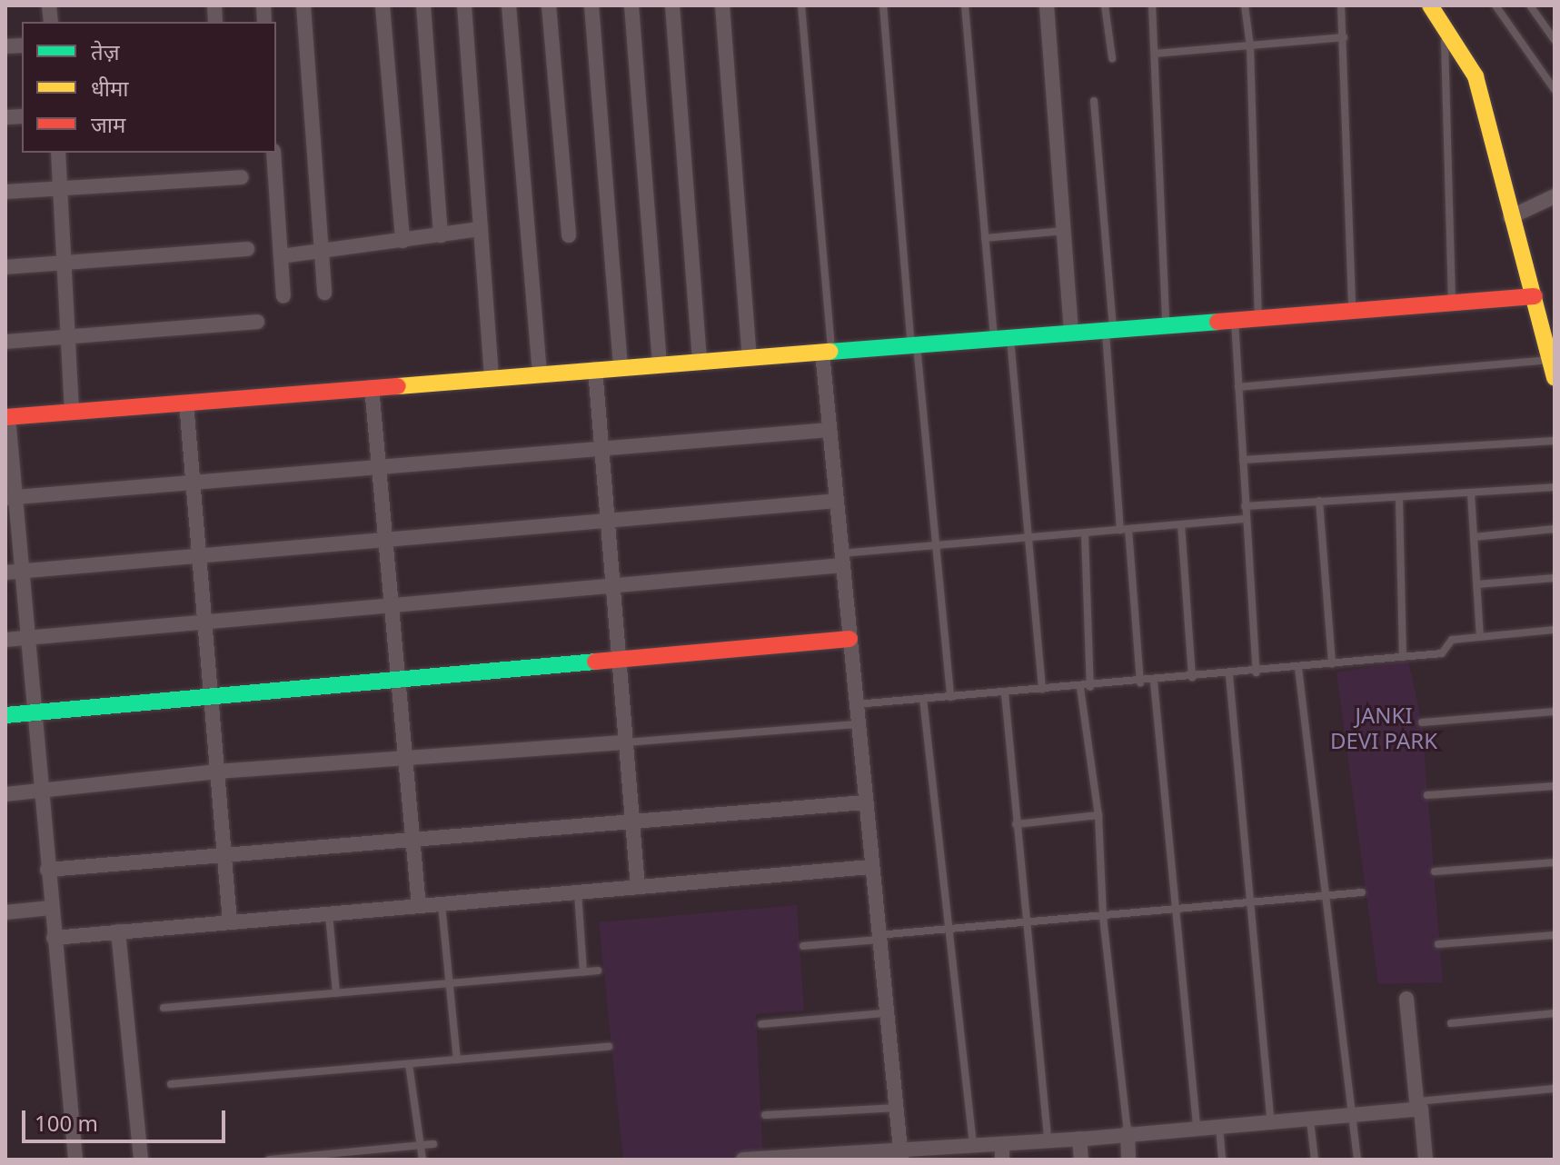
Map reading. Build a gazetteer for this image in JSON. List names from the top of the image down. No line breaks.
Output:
{"parks":["JANKI DEVI PARK"],"legend":["तेज़","धीमा","जाम"],"scale_bar":"100 m"}
